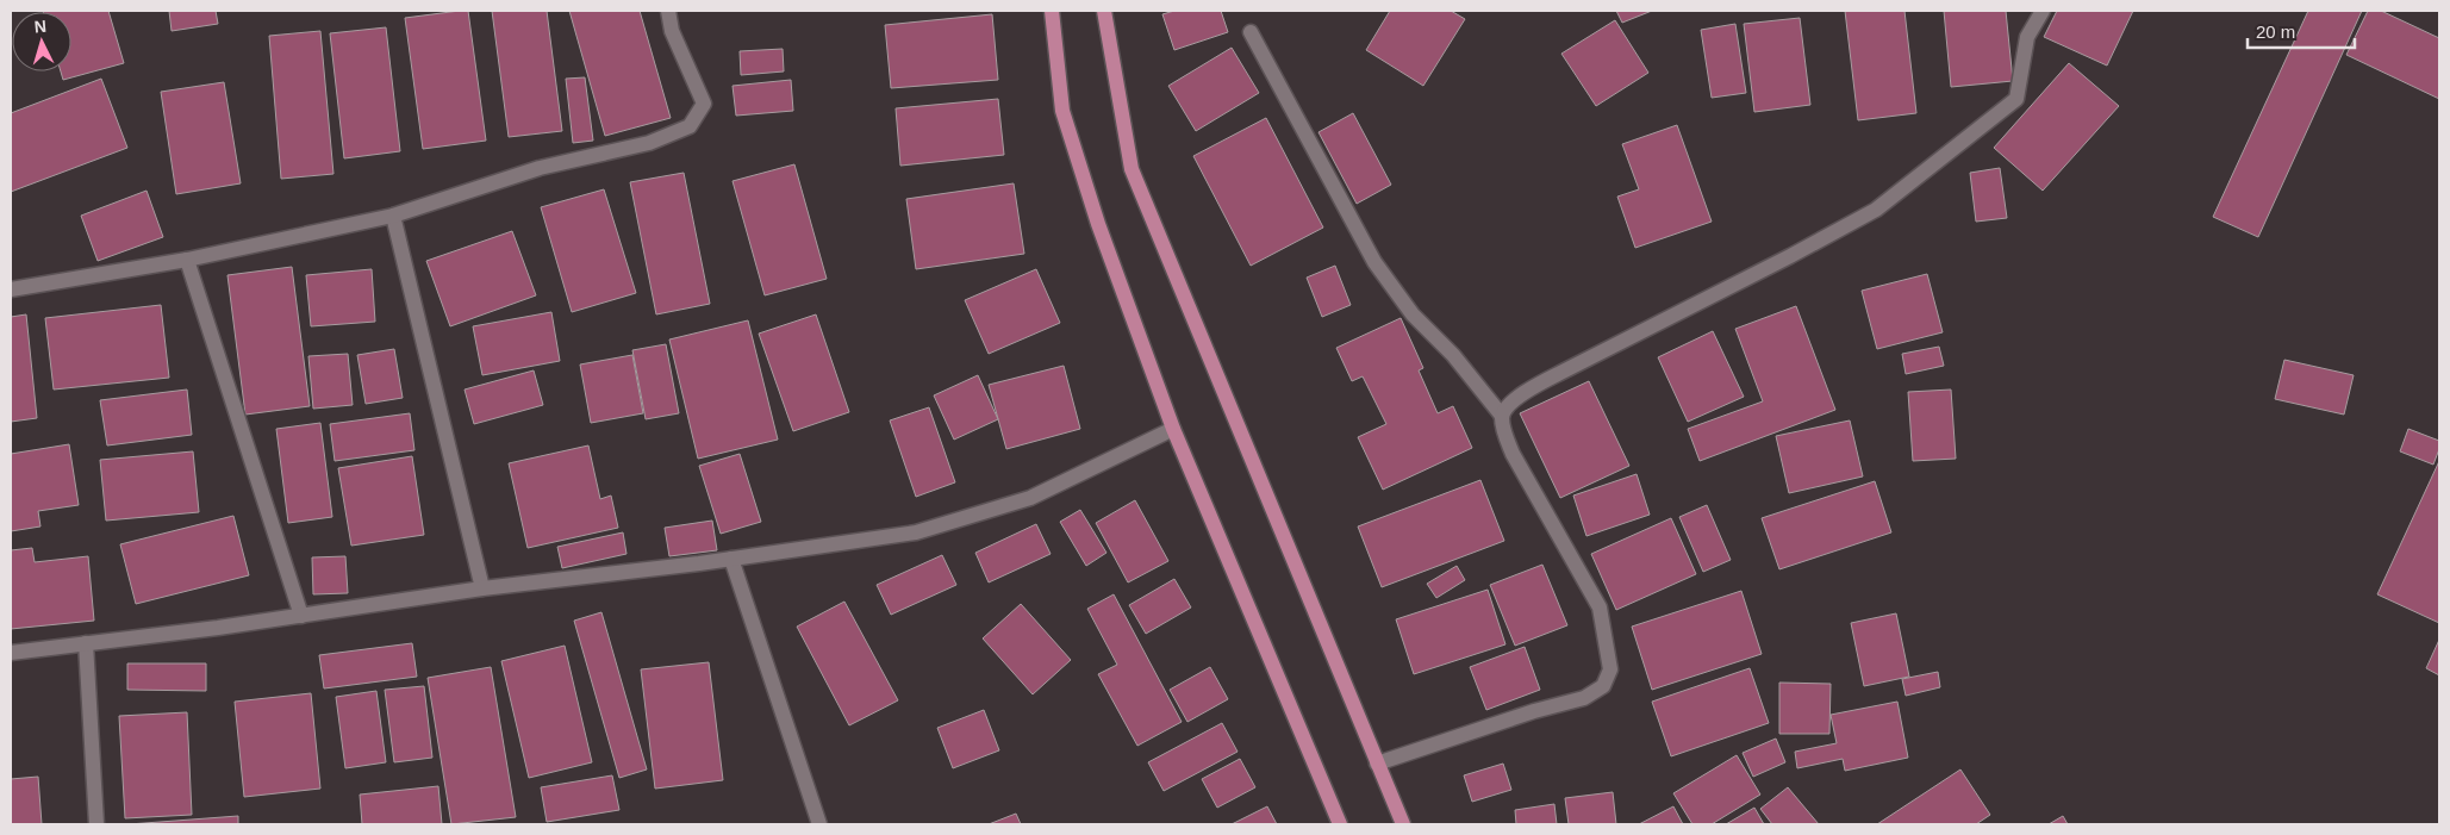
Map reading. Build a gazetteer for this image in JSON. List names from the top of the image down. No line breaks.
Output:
{"scale_bar":"20 m","north":"top"}
